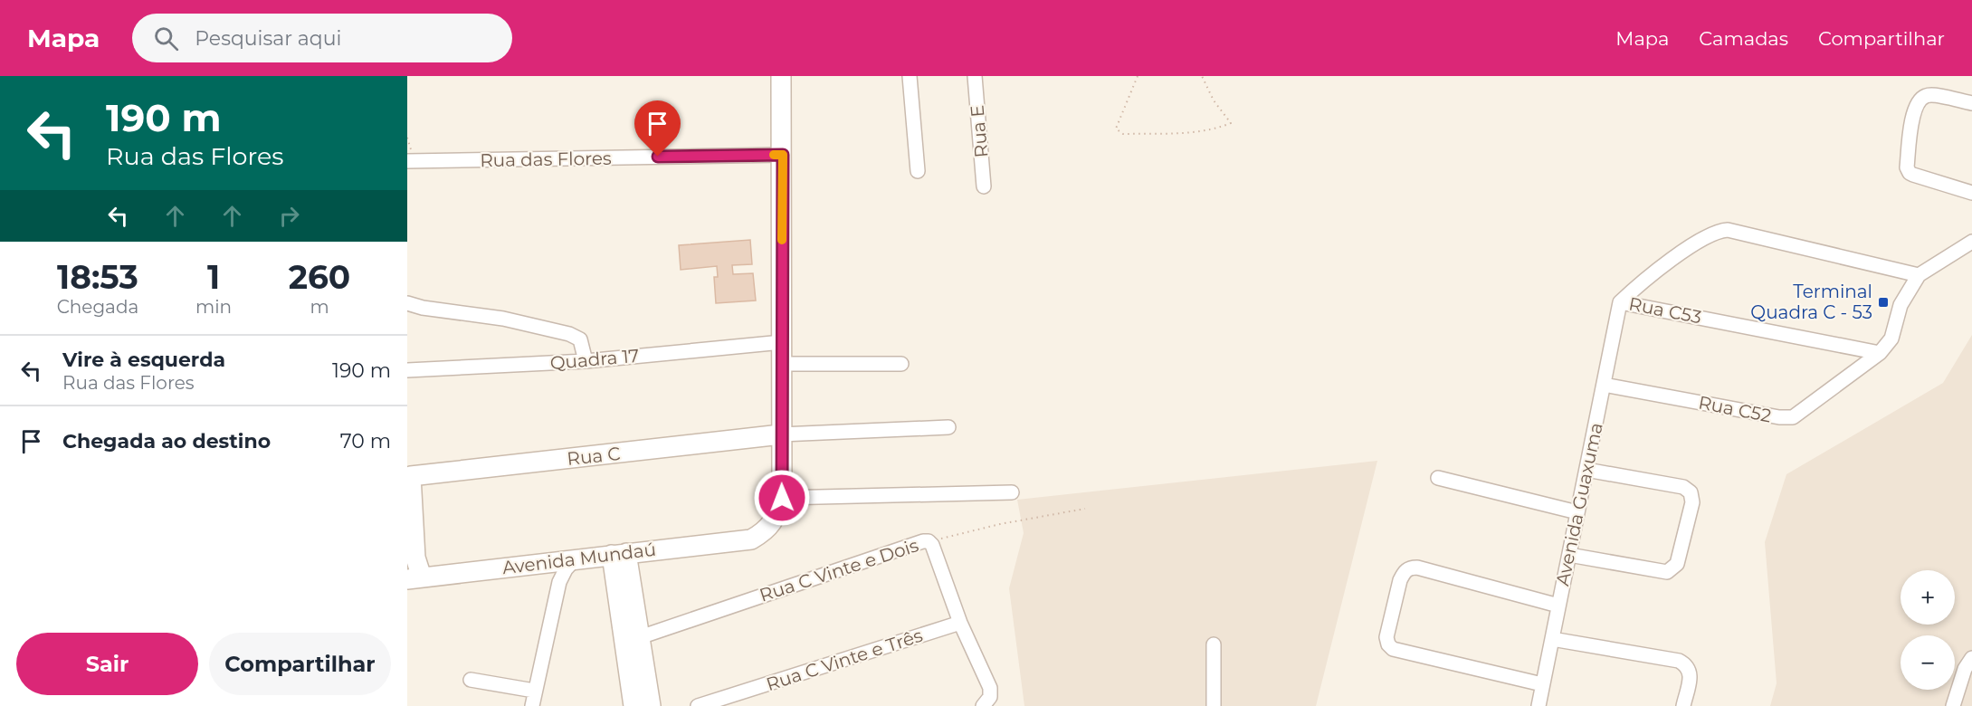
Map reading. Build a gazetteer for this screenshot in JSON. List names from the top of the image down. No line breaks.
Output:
{"streets":{"street":["Rua E","Rua das Flores","Rua C53","Quadra 17","Rua C52","Rua C","Avenida Guaxuma","Avenida Mundaú","Rua C Vinte e Dois","Rua C Vinte e Três"]},"crossings":[["Rua C53","Rua C52"],["Rua C53","Avenida Guaxuma"],["Rua C52","Avenida Guaxuma"],["Rua C Vinte e Dois","Rua C Vinte e Três"]],"places":{"transit":["Terminal Quadra C - 53"]},"page":{"header":"Mapa","search":"Pesquisar aqui","nav":["Mapa","Camadas","Compartilhar"],"turn":["190 m","Rua das Flores"],"eta":["18:53","Chegada","1","min","260","m"],"list":[{"name":"Vire à esquerda","note":"Rua das Flores","value":"190 m"},{"name":"Chegada ao destino","value":"70 m"}],"map_buttons":["+","−"],"buttons":["Sair","Compartilhar"]}}
